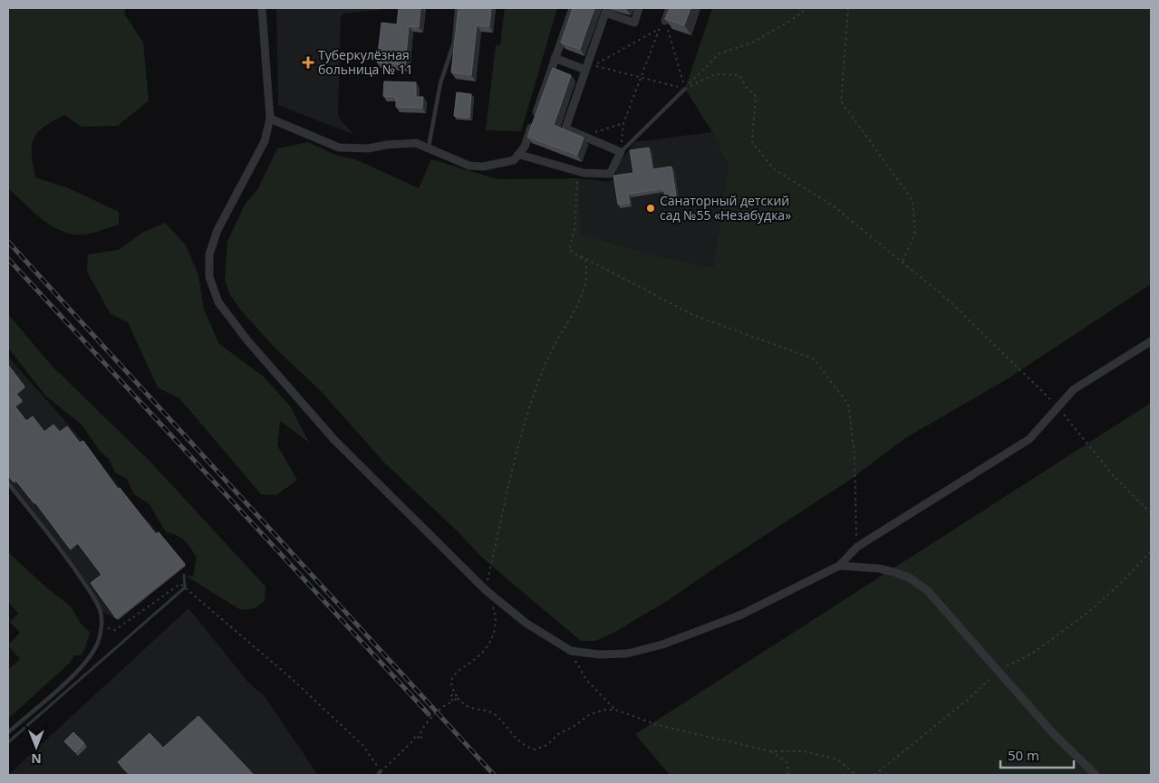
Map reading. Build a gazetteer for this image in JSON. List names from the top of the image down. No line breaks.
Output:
{"places":{"health":["Туберкулёзная больница № 11"],"other":["Санаторный детский сад №55 «Незабудка»"]},"scale_bar":"50 m","north":"bottom"}
